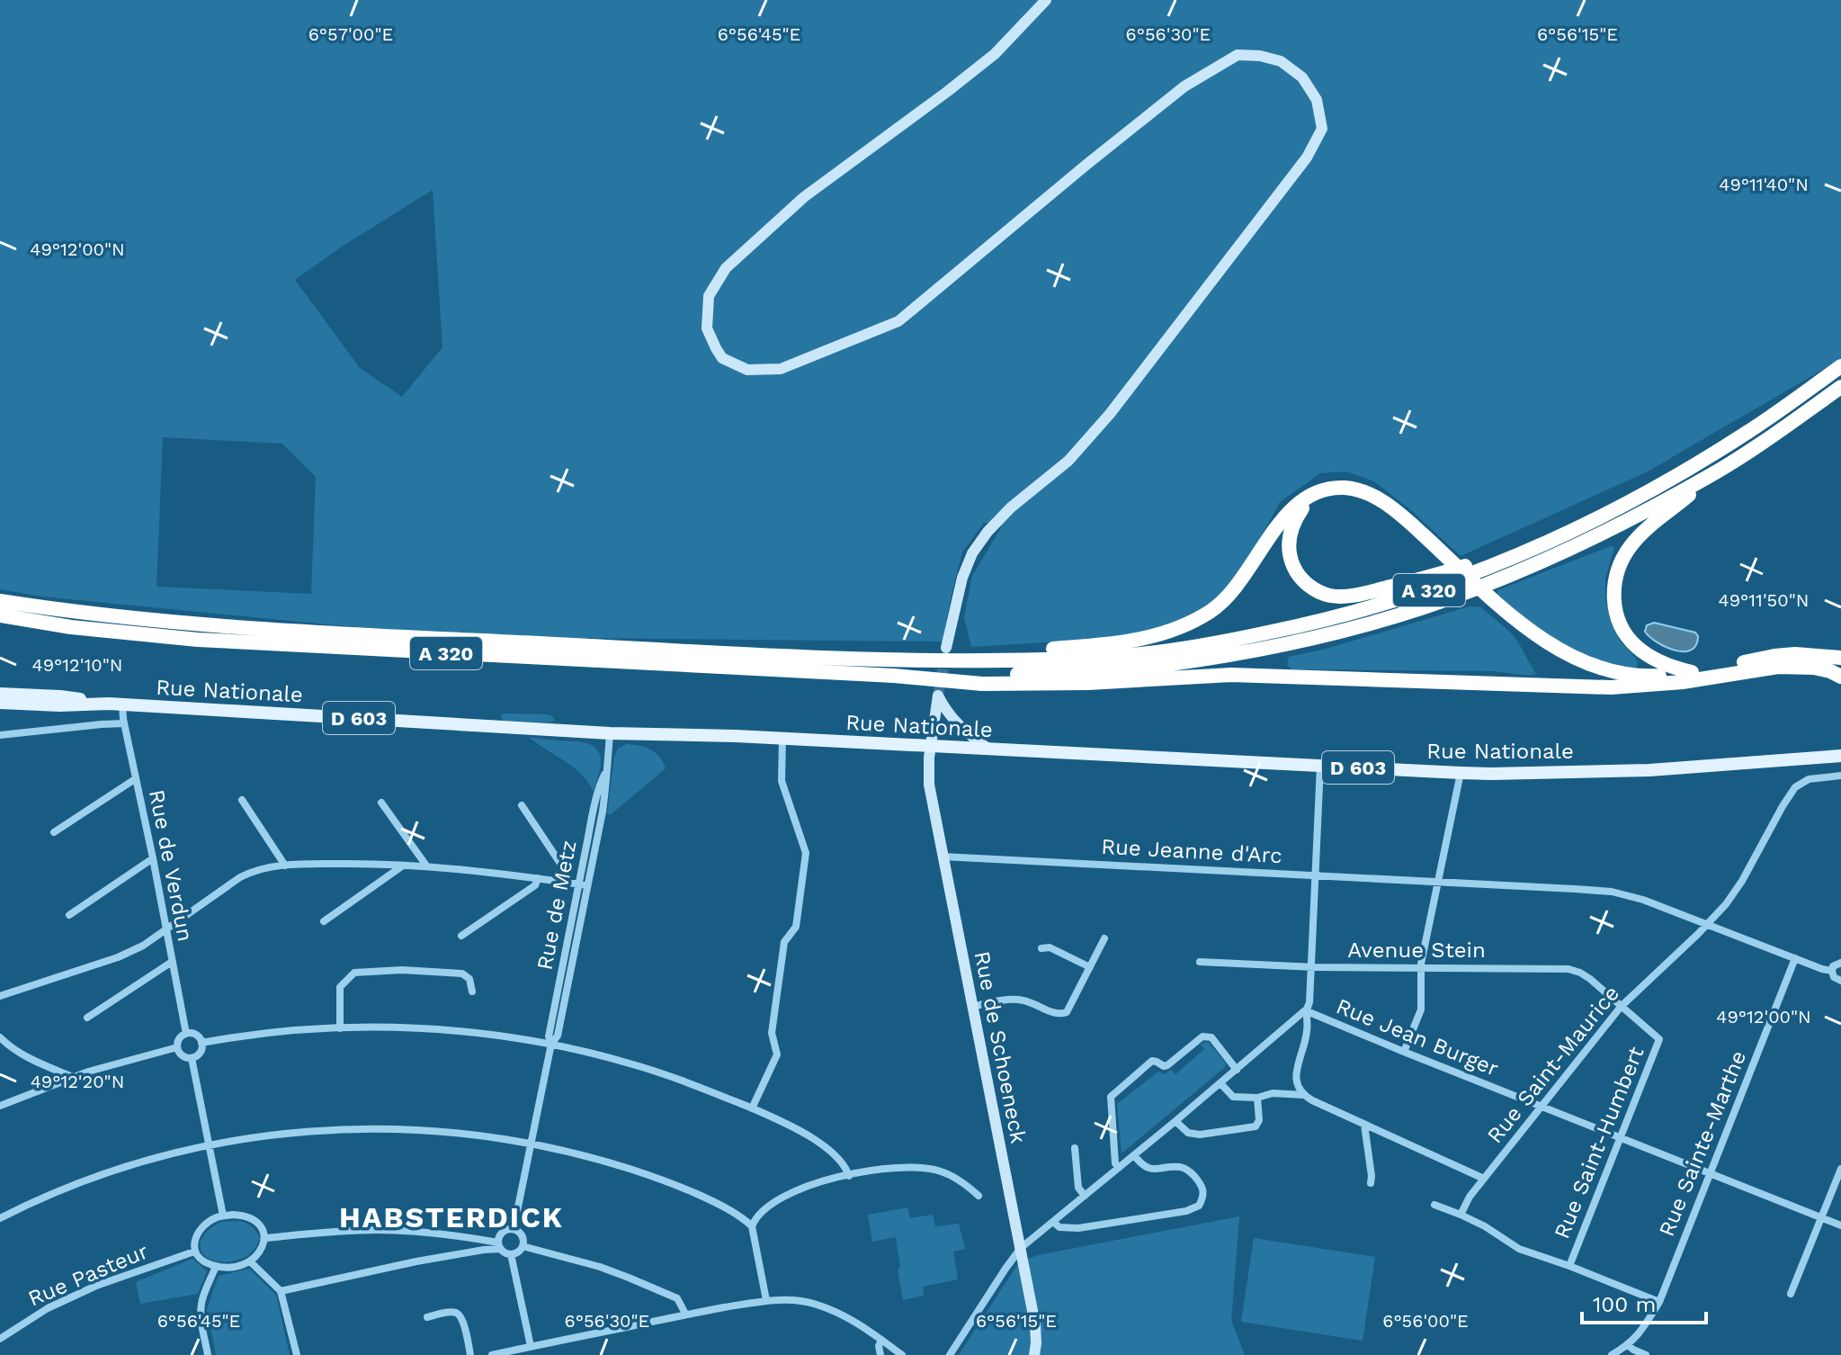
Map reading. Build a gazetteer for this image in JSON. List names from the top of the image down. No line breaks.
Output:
{"streets":{"highway":["A 320"],"main road":["Rue Nationale","D 603","Rue de Schoeneck"],"street":["Rue Jeanne d'Arc","Rue de Verdun","Rue de Metz","Avenue Stein","Rue Jean Burger","Rue Saint-Maurice","Rue Saint-Humbert","Rue Sainte-Marthe","Rue Pasteur"]},"crossings":[["Rue Nationale","Rue de Verdun"],["Rue Nationale","Rue de Metz"],["Rue Nationale","Rue de Schoeneck"],["Rue Jeanne d'Arc","Rue de Schoeneck"],["Rue Jeanne d'Arc","Rue Saint-Maurice"],["Rue Jeanne d'Arc","Rue Sainte-Marthe"],["Avenue Stein","Rue Saint-Maurice"],["Avenue Stein","Rue Saint-Humbert"],["Rue Jean Burger","Rue de Schoeneck"],["Rue Jean Burger","Rue Saint-Maurice"],["Rue Jean Burger","Rue Saint-Humbert"],["Rue Jean Burger","Rue Sainte-Marthe"],["Rue Saint-Maurice","Rue Saint-Humbert"]],"districts":["HABSTERDICK"],"scale_bar":"100 m","coordinates":["6°57'00\"E","6°56'45\"E","6°56'30\"E","6°56'15\"E","49°11'40\"N","49°12'00\"N","49°11'50\"N","49°12'10\"N","49°12'20\"N","6°56'00\"E"]}
